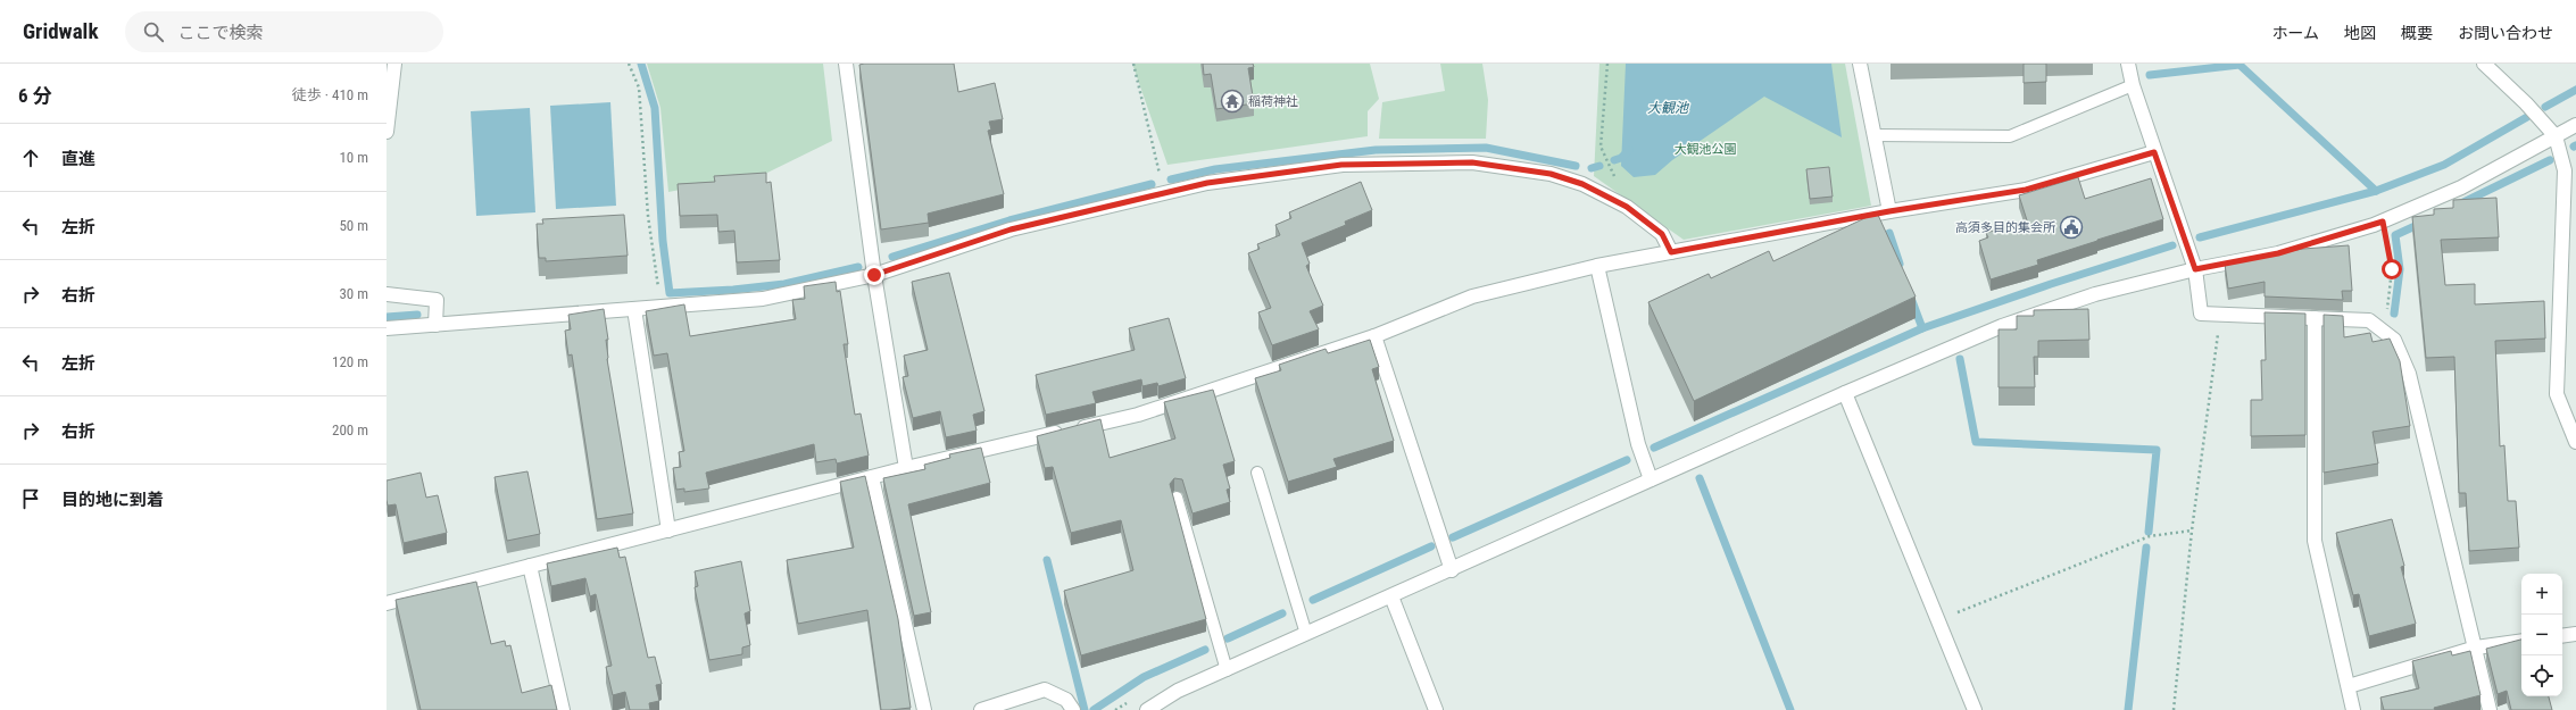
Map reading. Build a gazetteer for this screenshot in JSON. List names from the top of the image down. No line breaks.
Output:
{"water":["大観池"],"parks":["大観池公園"],"places":{"temple":["稲荷神社"],"public building":["高須多目的集会所"]},"page":{"header":"Gridwalk","search":"ここで検索","nav":["ホーム","地図","概要","お問い合わせ"],"heading":["6 分","徒歩 · 410 m"],"list":[["直進","10 m"],["左折","50 m"],["右折","30 m"],["左折","120 m"],["右折","200 m"],"目的地に到着"],"map_buttons":["+","−"]}}
